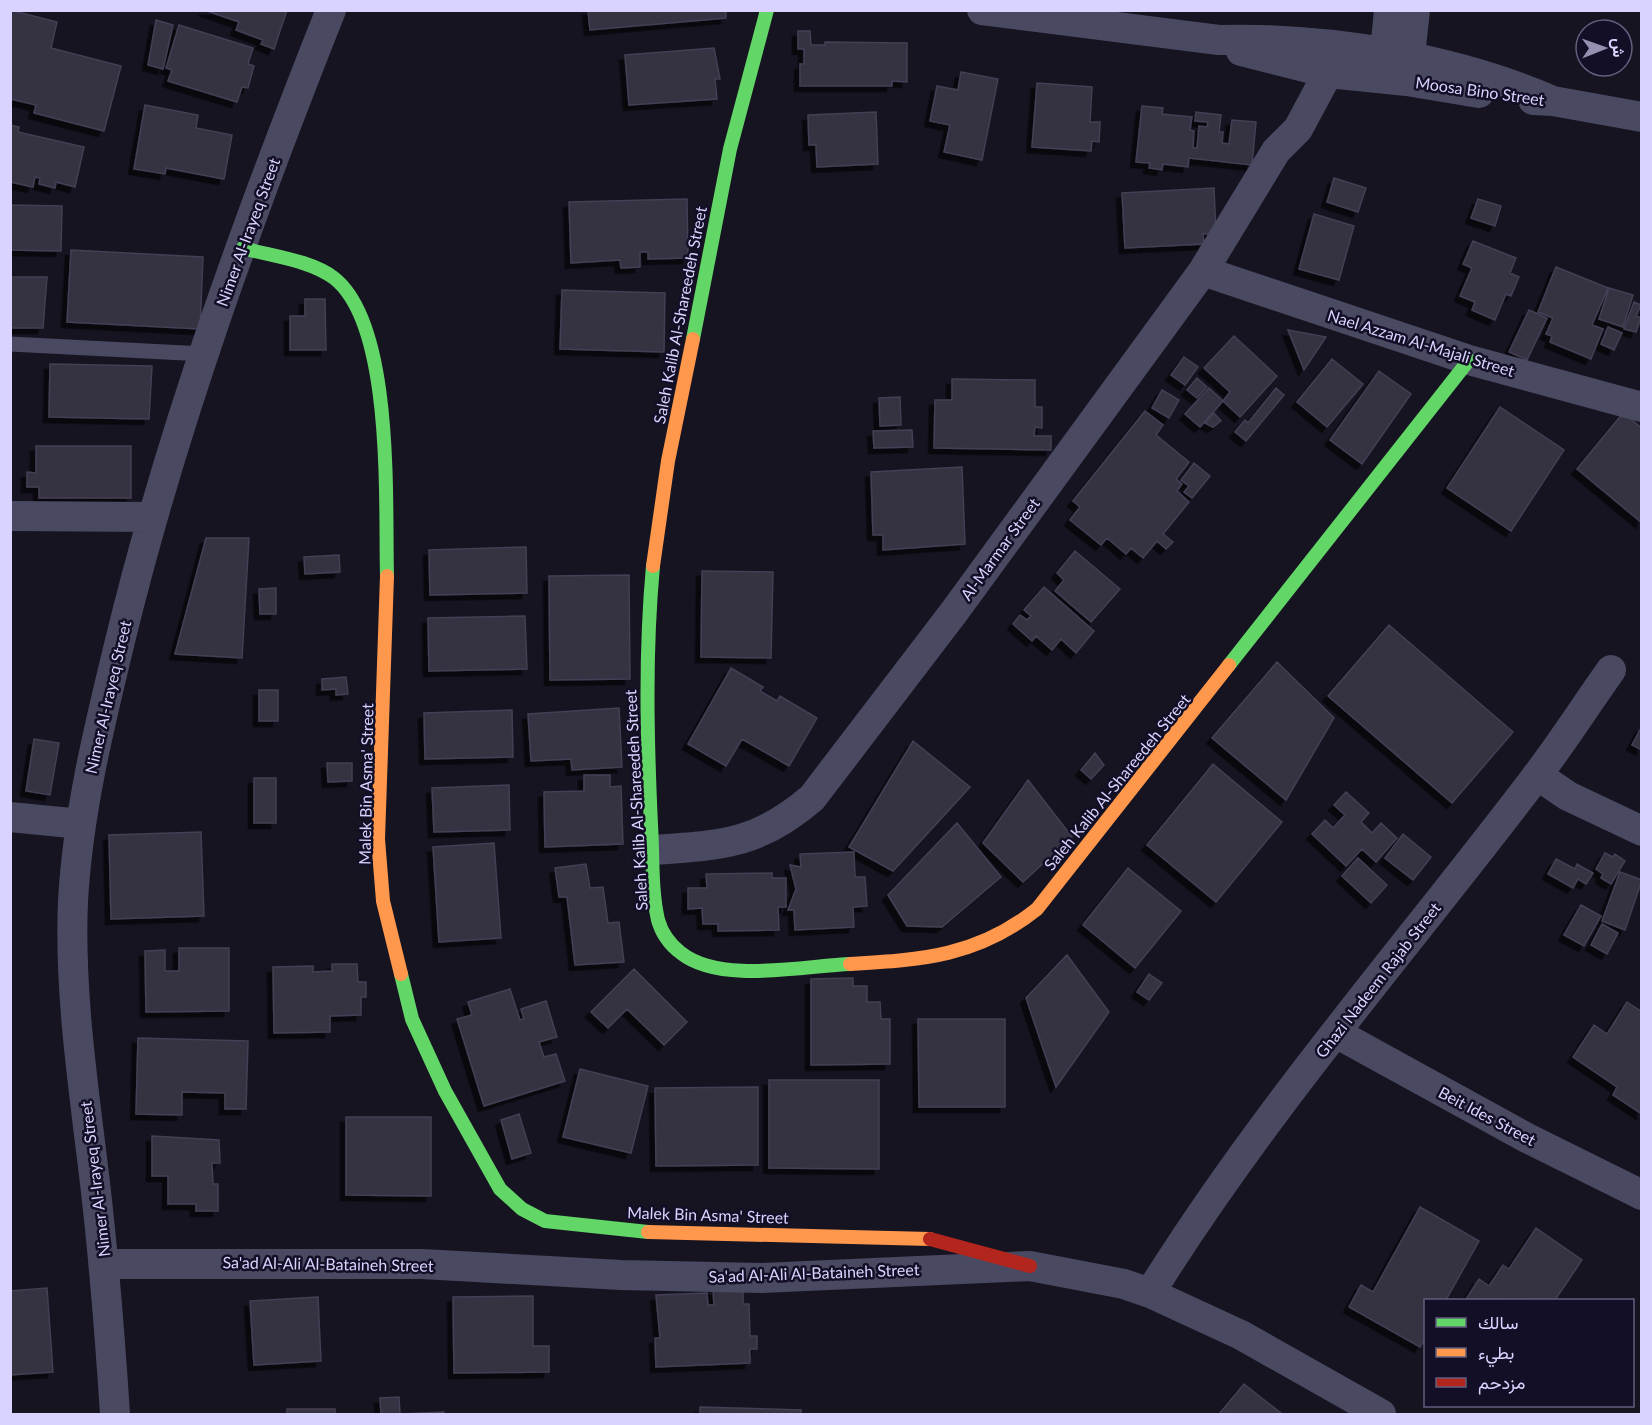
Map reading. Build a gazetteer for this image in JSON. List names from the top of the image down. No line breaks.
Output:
{"streets":{"street":["Moosa Bino Street","Nimer Al-Irayeq Street","Saleh Kalib Al-Shareedeh Street","Nael Azzam Al-Majali Street","Al-Marmar Street","Malek Bin Asma' Street","Ghazi Nadeem Rajab Street","Beit Ides Street","Sa'ad Al-Ali Al-Bataineh Street"]},"crossings":[["Moosa Bino Street","Al-Marmar Street"],["Nimer Al-Irayeq Street","Malek Bin Asma' Street"],["Nimer Al-Irayeq Street","Sa'ad Al-Ali Al-Bataineh Street"],["Saleh Kalib Al-Shareedeh Street","Nael Azzam Al-Majali Street"],["Saleh Kalib Al-Shareedeh Street","Al-Marmar Street"],["Nael Azzam Al-Majali Street","Al-Marmar Street"],["Malek Bin Asma' Street","Sa'ad Al-Ali Al-Bataineh Street"],["Ghazi Nadeem Rajab Street","Beit Ides Street"],["Ghazi Nadeem Rajab Street","Sa'ad Al-Ali Al-Bataineh Street"]],"legend":["سالك","بطيء","مزدحم"],"north":"right"}
